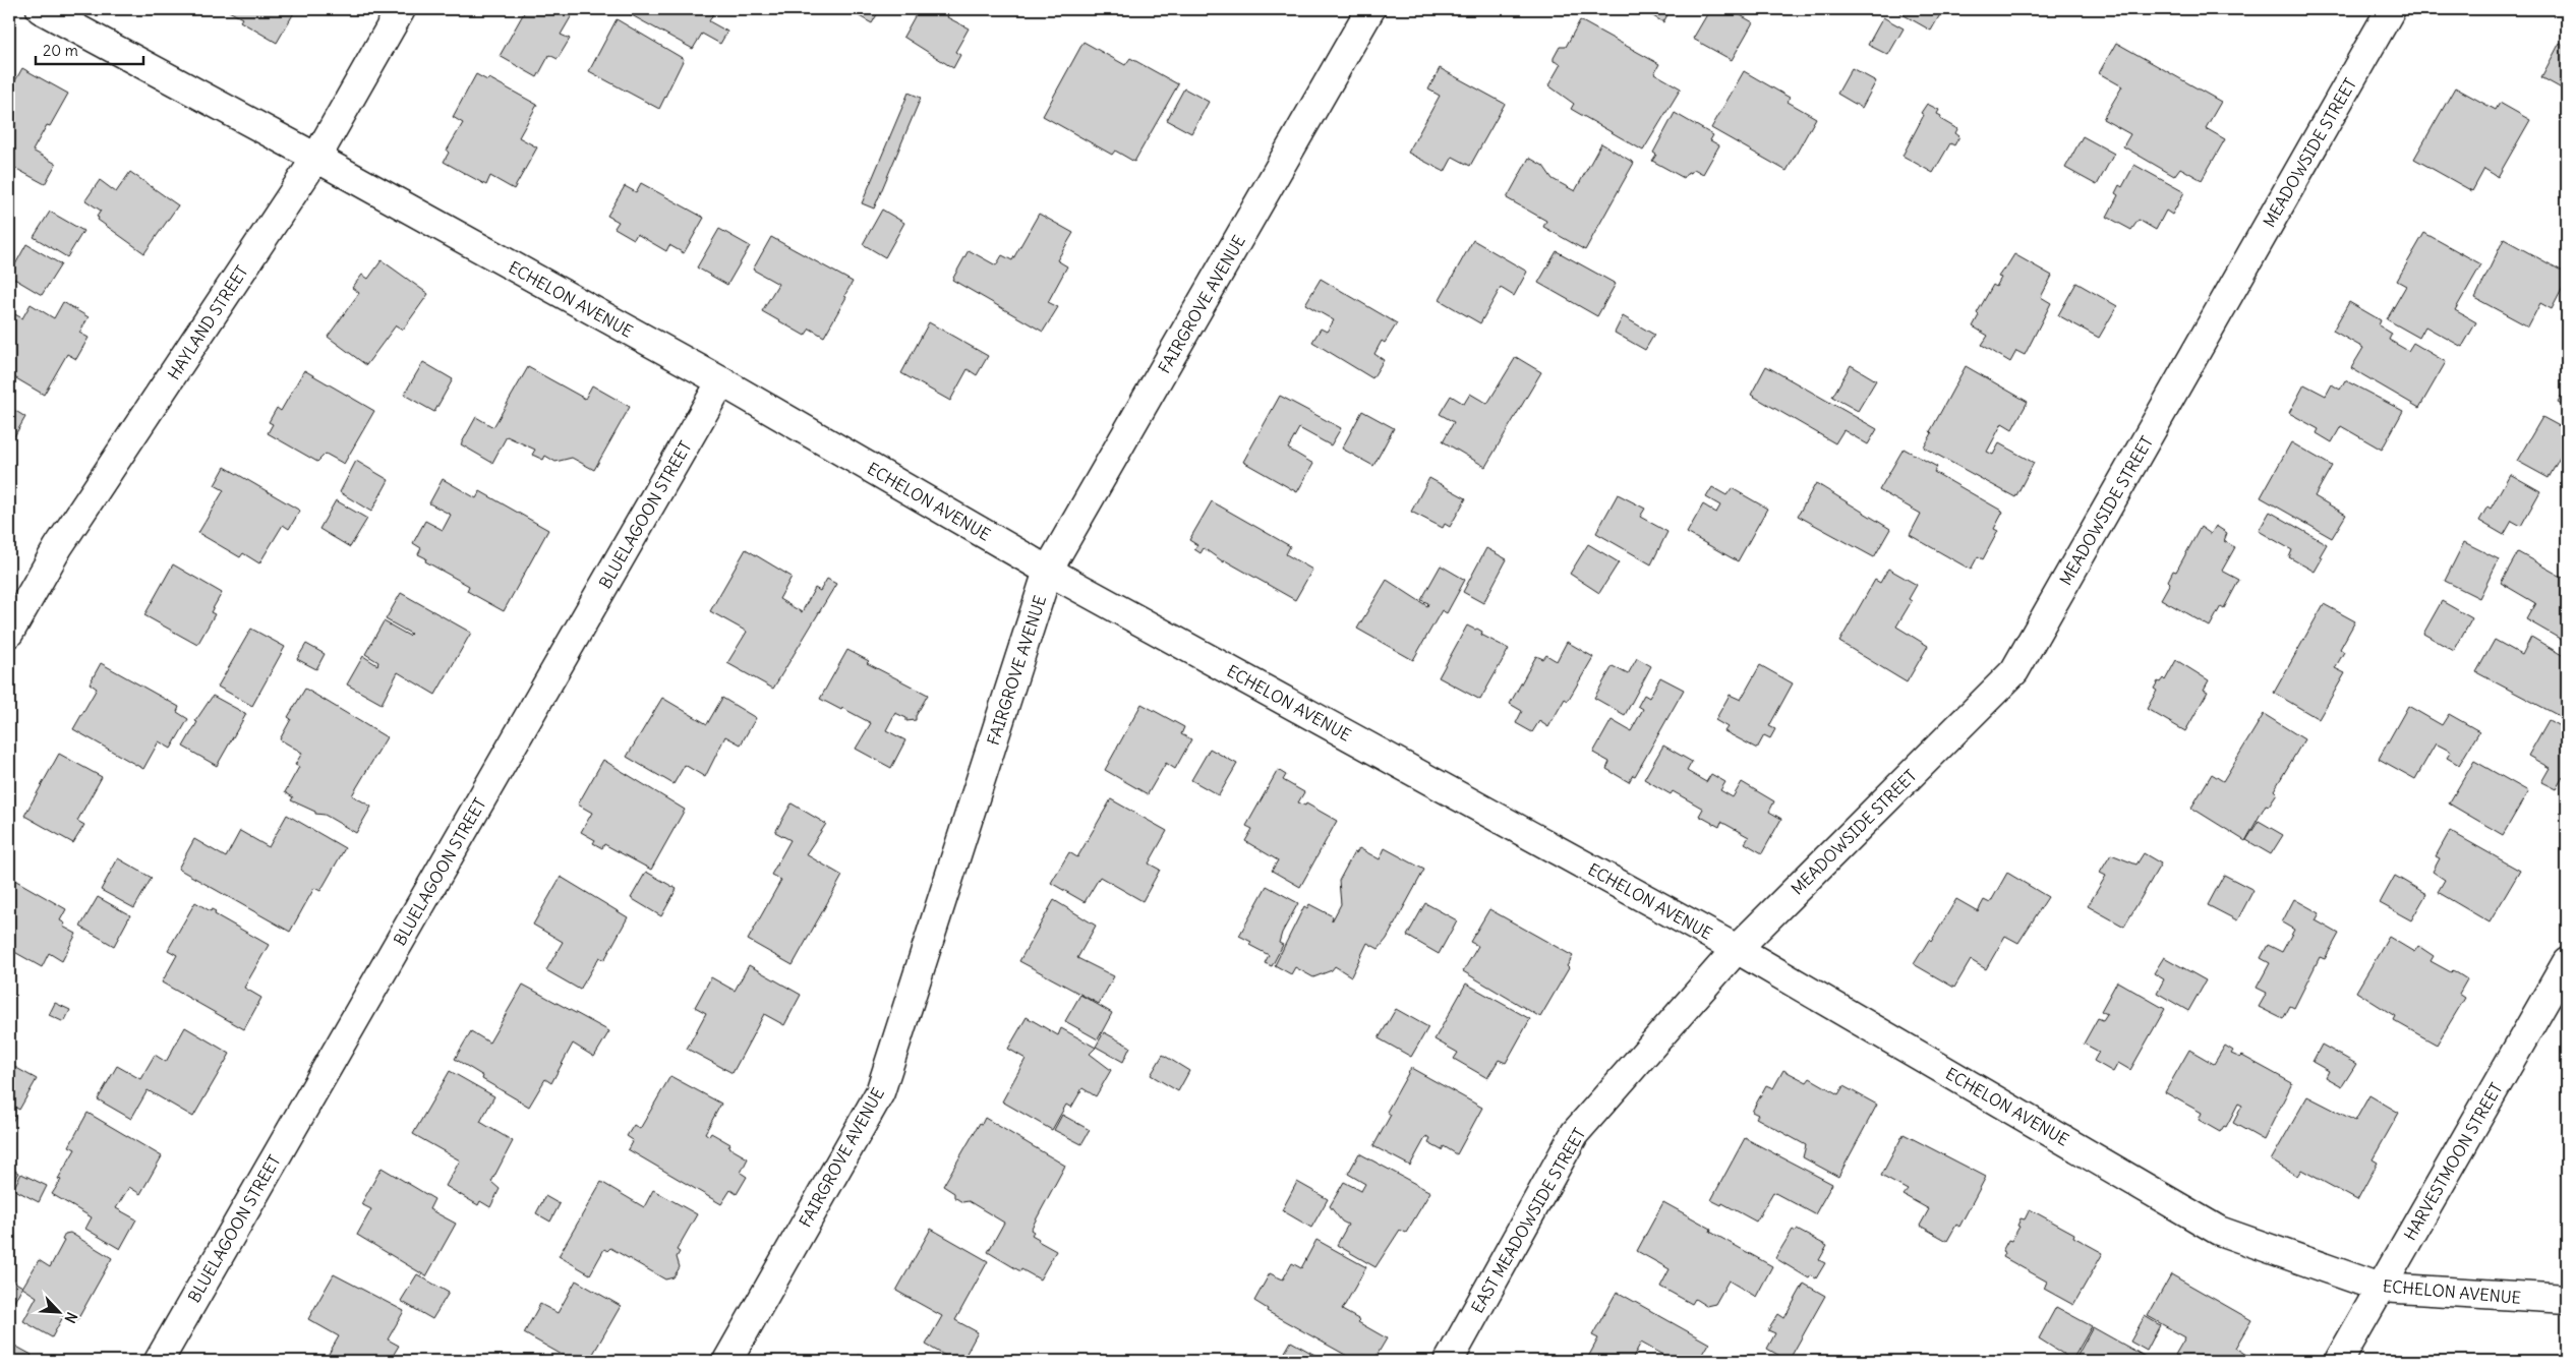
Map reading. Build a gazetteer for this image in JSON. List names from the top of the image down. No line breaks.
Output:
{"streets":{"street":["MEADOWSIDE STREET","ECHELON AVENUE","FAIRGROVE AVENUE","HAYLAND STREET","BLUELAGOON STREET","HARVESTMOON STREET","EAST MEADOWSIDE STREET"]},"crossings":[["MEADOWSIDE STREET","ECHELON AVENUE"],["MEADOWSIDE STREET","EAST MEADOWSIDE STREET"],["ECHELON AVENUE","FAIRGROVE AVENUE"],["ECHELON AVENUE","HAYLAND STREET"],["ECHELON AVENUE","BLUELAGOON STREET"],["ECHELON AVENUE","HARVESTMOON STREET"],["ECHELON AVENUE","EAST MEADOWSIDE STREET"]],"scale_bar":"20 m","north":"bottom right"}
